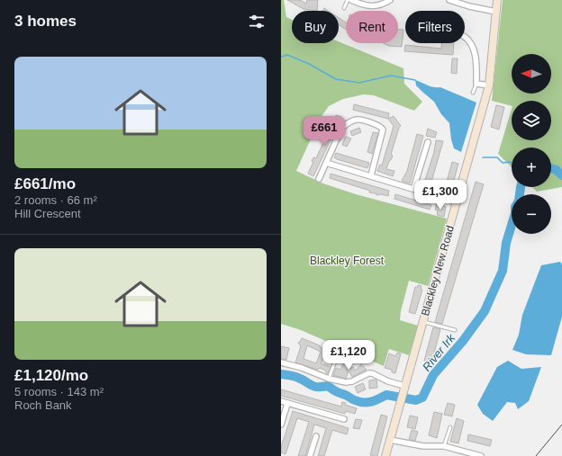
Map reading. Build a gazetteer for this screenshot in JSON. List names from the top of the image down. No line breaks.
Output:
{"streets":{"street":["Blackley New Road"]},"water":["River Irk"],"parks":["Blackley Forest"],"north":"left","page":{"heading":"3 homes","chip":["Buy","Rent","Filters"],"list":[{"name":"£661/mo","note":"2 rooms · 66 m² · Hill Crescent"},{"name":"£1,120/mo","note":"5 rooms · 143 m² · Roch Bank"}],"map_buttons":["+","−"],"price":["£661","£1,300","£1,120"]}}
